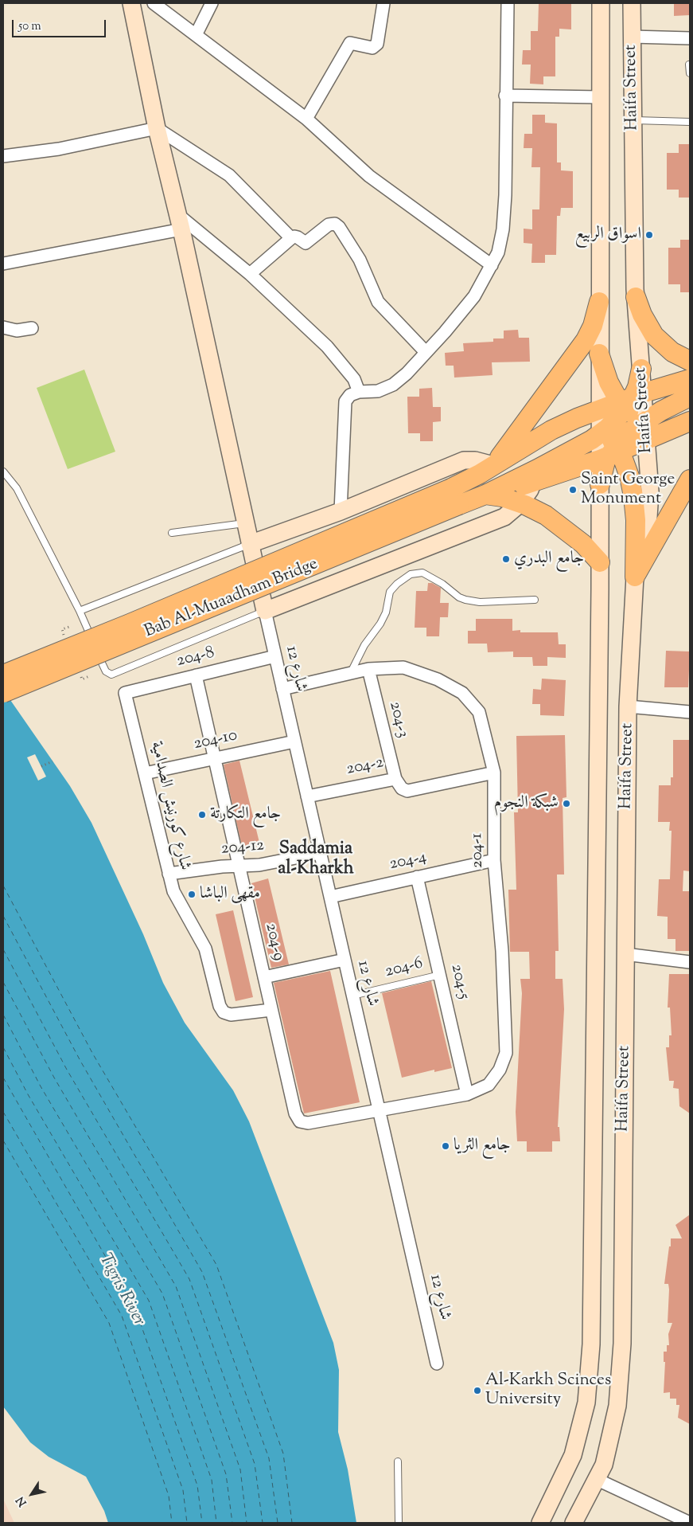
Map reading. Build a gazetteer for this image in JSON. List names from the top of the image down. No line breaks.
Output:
{"streets":{"main road":["Haifa Street","Bab Al-Muaadham Bridge"],"street":["204-8","شارع 12","204-3","204-10","204-2","شارع كورنيش الصدامية","204-12","204-1","204-4","204-9","204-5"],"lane":["204-6"]},"crossings":[["204-8","شارع 12"],["204-8","شارع كورنيش الصدامية"],["204-8","204-9"],["شارع 12","204-10"],["شارع 12","204-2"],["شارع 12","204-12"],["شارع 12","204-1"],["شارع 12","204-4"],["شارع 12","204-6"],["204-3","204-2"],["204-3","204-1"],["204-10","شارع كورنيش الصدامية"],["204-10","204-9"],["204-2","204-1"],["شارع كورنيش الصدامية","204-12"],["شارع كورنيش الصدامية","204-9"],["204-12","204-9"],["204-1","204-4"],["204-1","204-9"],["204-1","204-5"],["204-4","204-5"],["204-6","204-5"]],"districts":["Saddamia al-Kharkh"],"water":["Tigris River"],"places":["اسواق الربيع","Saint George Monument","جامع البدري","شبكة النجوم","جامع التكارتة","مقهى الباشا","جامع الثريا","Al-Karkh Scinces University"],"scale_bar":"50 m","north":"bottom left"}
